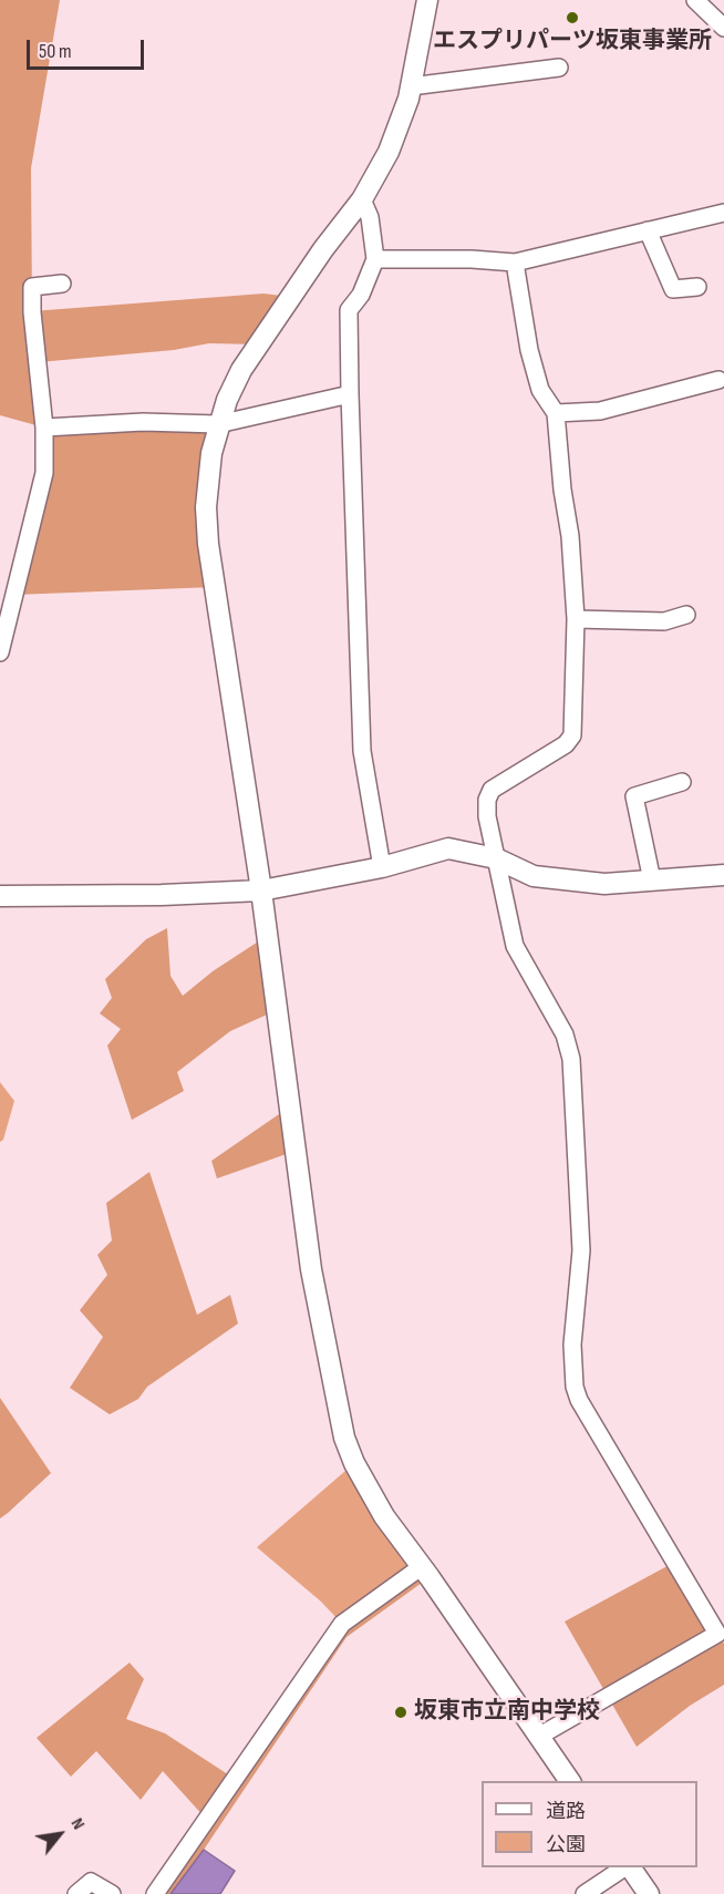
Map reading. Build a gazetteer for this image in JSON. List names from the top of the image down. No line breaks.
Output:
{"places":["エスプリパーツ坂東事業所","坂東市立南中学校"],"legend":["道路","公園"],"scale_bar":"50 m","north":"top right"}
